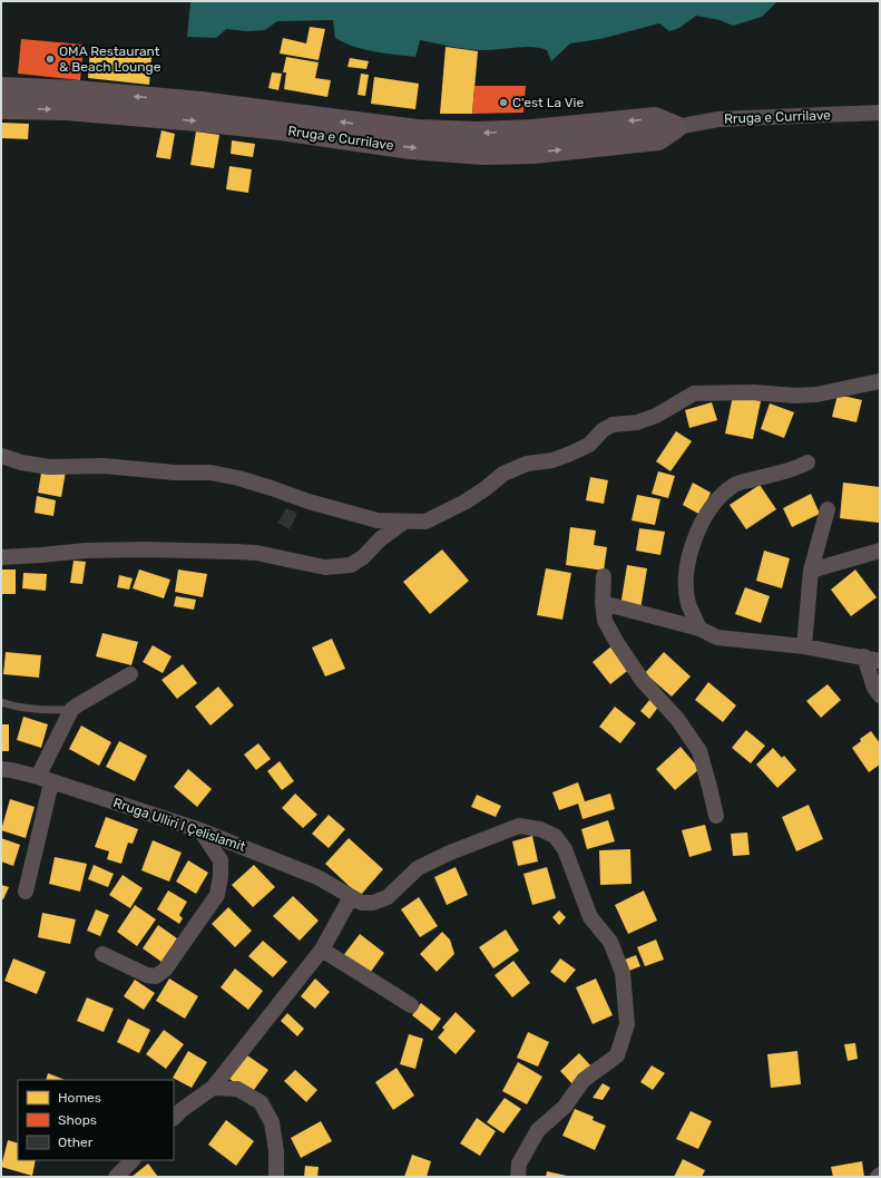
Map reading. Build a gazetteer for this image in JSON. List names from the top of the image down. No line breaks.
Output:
{"streets":{"main road":["Rruga e Currilave"],"street":["Rruga Ulliri I Çelislamit"]},"places":["OMA Restaurant & Beach Lounge","C'est La Vie"],"legend":["Homes","Shops","Other"]}
